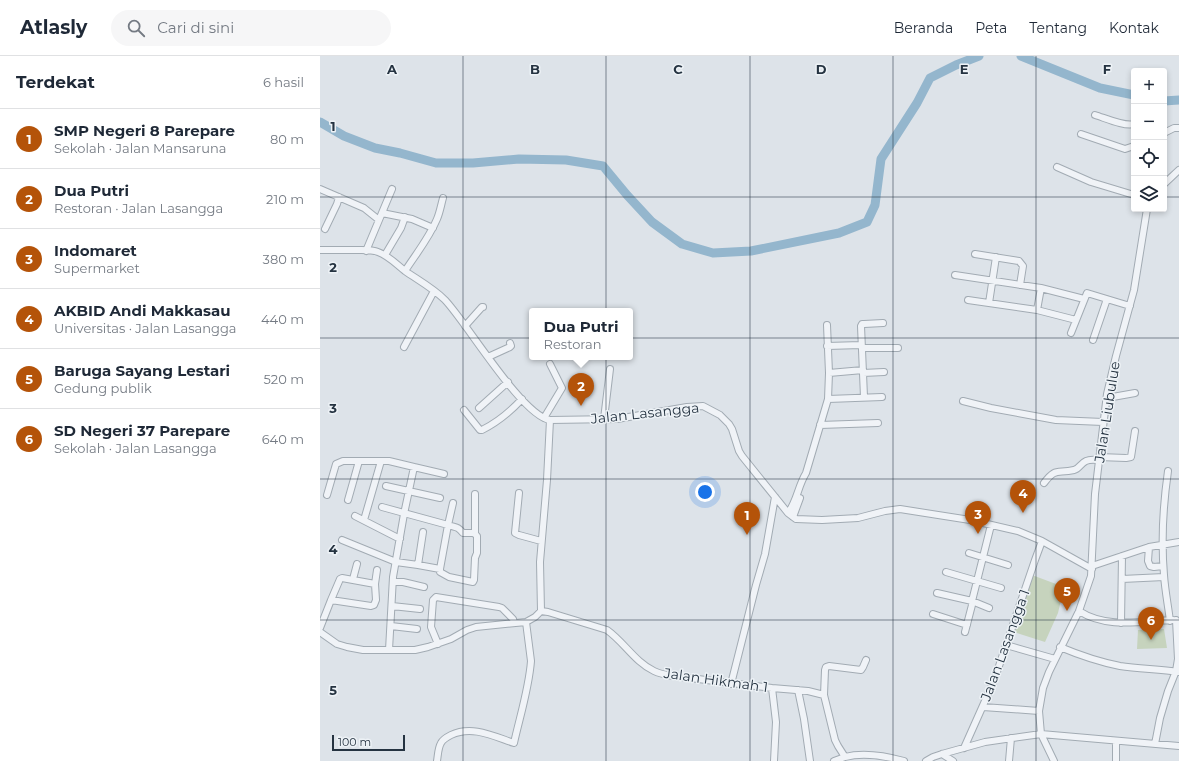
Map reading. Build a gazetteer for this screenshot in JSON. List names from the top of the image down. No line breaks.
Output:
{"streets":{"street":["Jalan Liubulue","Jalan Lasangga","Jalan Lasangga 1","Jalan Hikmah 1"]},"scale_bar":"100 m","page":{"header":"Atlasly","search":"Cari di sini","nav":["Beranda","Peta","Tentang","Kontak"],"heading":["Terdekat","6 hasil"],"map_buttons":["+","−"],"list":[{"mark":"1","name":"SMP Negeri 8 Parepare","note":"Sekolah · Jalan Mansaruna","value":"80 m"},{"mark":"2","name":"Dua Putri","note":"Restoran · Jalan Lasangga","value":"210 m"},{"mark":"3","name":"Indomaret","note":"Supermarket","value":"380 m"},{"mark":"4","name":"AKBID Andi Makkasau","note":"Universitas · Jalan Lasangga","value":"440 m"},{"mark":"5","name":"Baruga Sayang Lestari","note":"Gedung publik","value":"520 m"},{"mark":"6","name":"SD Negeri 37 Parepare","note":"Sekolah · Jalan Lasangga","value":"640 m"}],"popup":["Dua Putri","Restoran"],"pins":["2","4","3","1","5","6"],"scale":"100 m"},"grid":{"columns":["A","B","C","D","E","F"],"rows":["1","2","3","4","5"]}}
